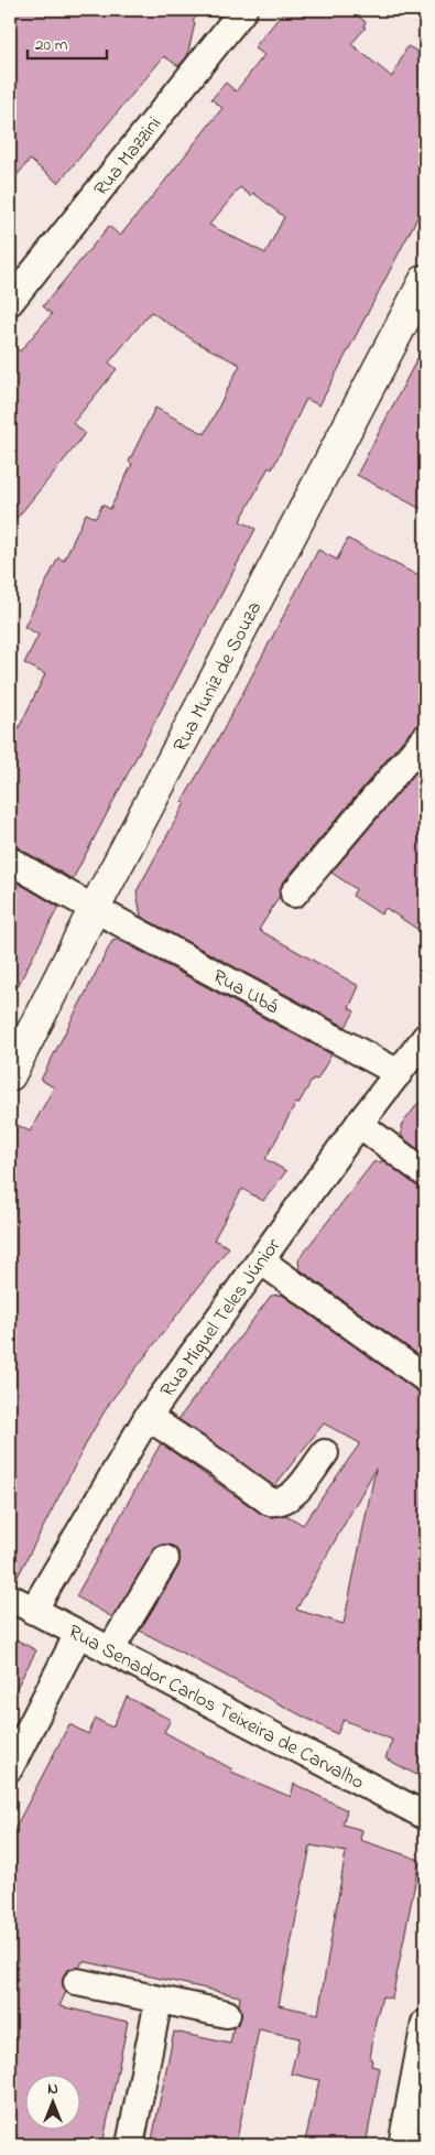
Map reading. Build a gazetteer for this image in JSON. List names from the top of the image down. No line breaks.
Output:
{"streets":{"street":["Rua Mazzini","Rua Muniz de Souza","Rua Ubá","Rua Miguel Teles Júnior","Rua Senador Carlos Teixeira de Carvalho"]},"crossings":[["Rua Muniz de Souza","Rua Ubá"],["Rua Ubá","Rua Miguel Teles Júnior"],["Rua Miguel Teles Júnior","Rua Senador Carlos Teixeira de Carvalho"]],"scale_bar":"20 m","north":"top"}
